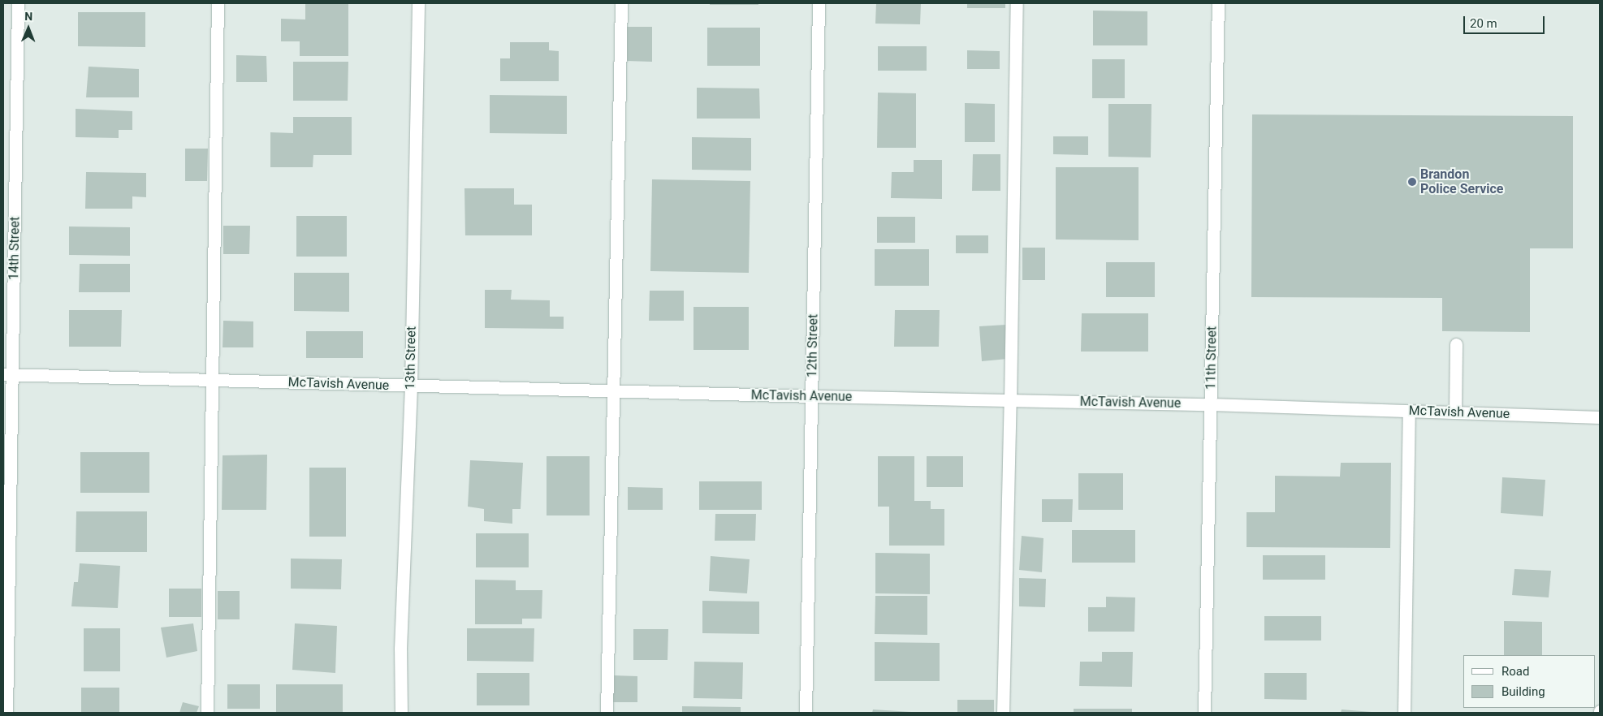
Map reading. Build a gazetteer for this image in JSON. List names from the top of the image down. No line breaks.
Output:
{"streets":{"street":["14th Street","12th Street","13th Street","11th Street","McTavish Avenue"]},"crossings":[["14th Street","McTavish Avenue"],["12th Street","McTavish Avenue"],["13th Street","McTavish Avenue"],["11th Street","McTavish Avenue"]],"places":["Brandon Police Service"],"legend":["Road","Building"],"scale_bar":"20 m","north":"top"}
